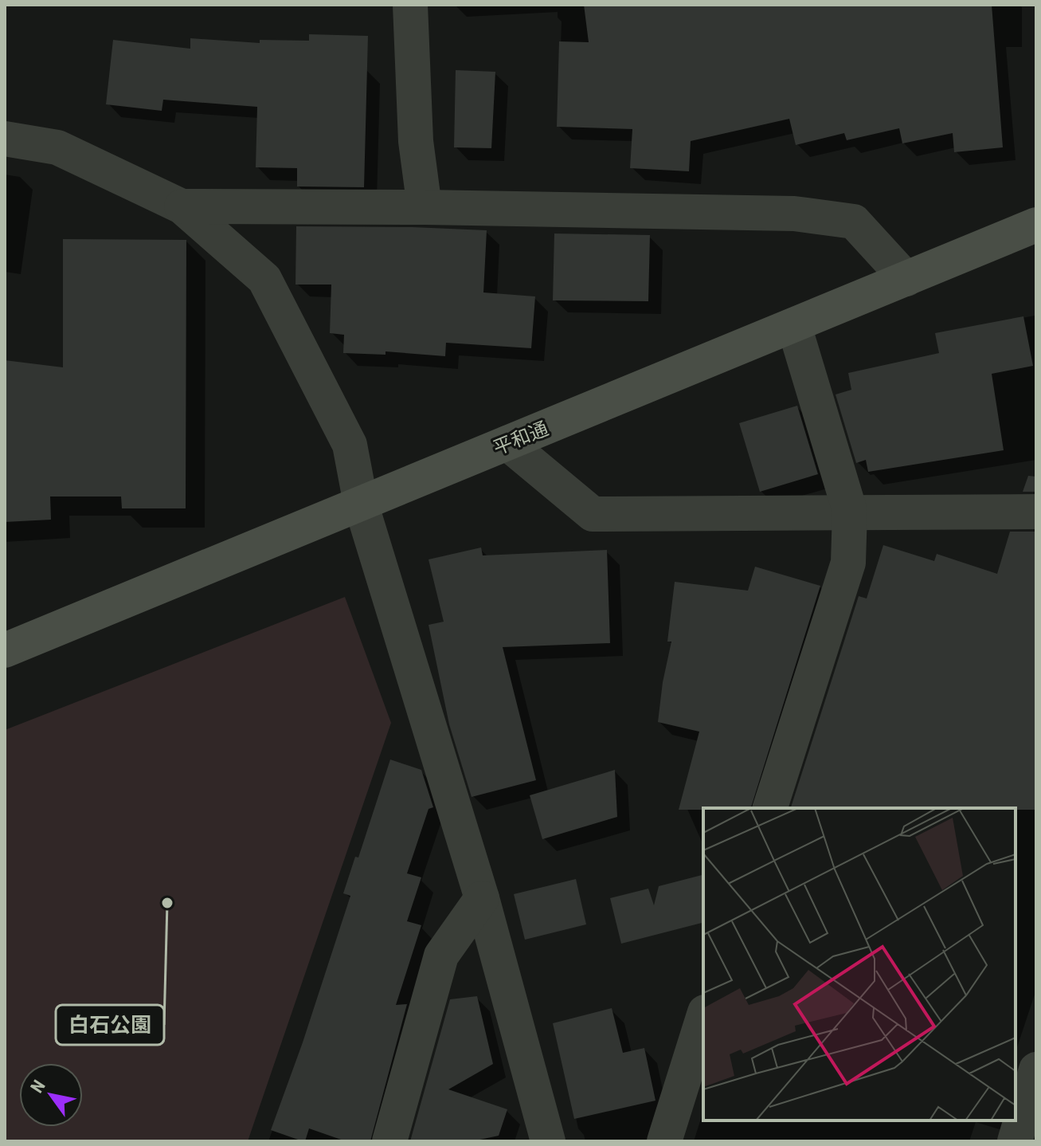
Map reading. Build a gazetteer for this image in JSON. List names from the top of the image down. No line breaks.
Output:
{"streets":{"street":["平和通"]},"places":["白石公園"],"north":"top left"}
